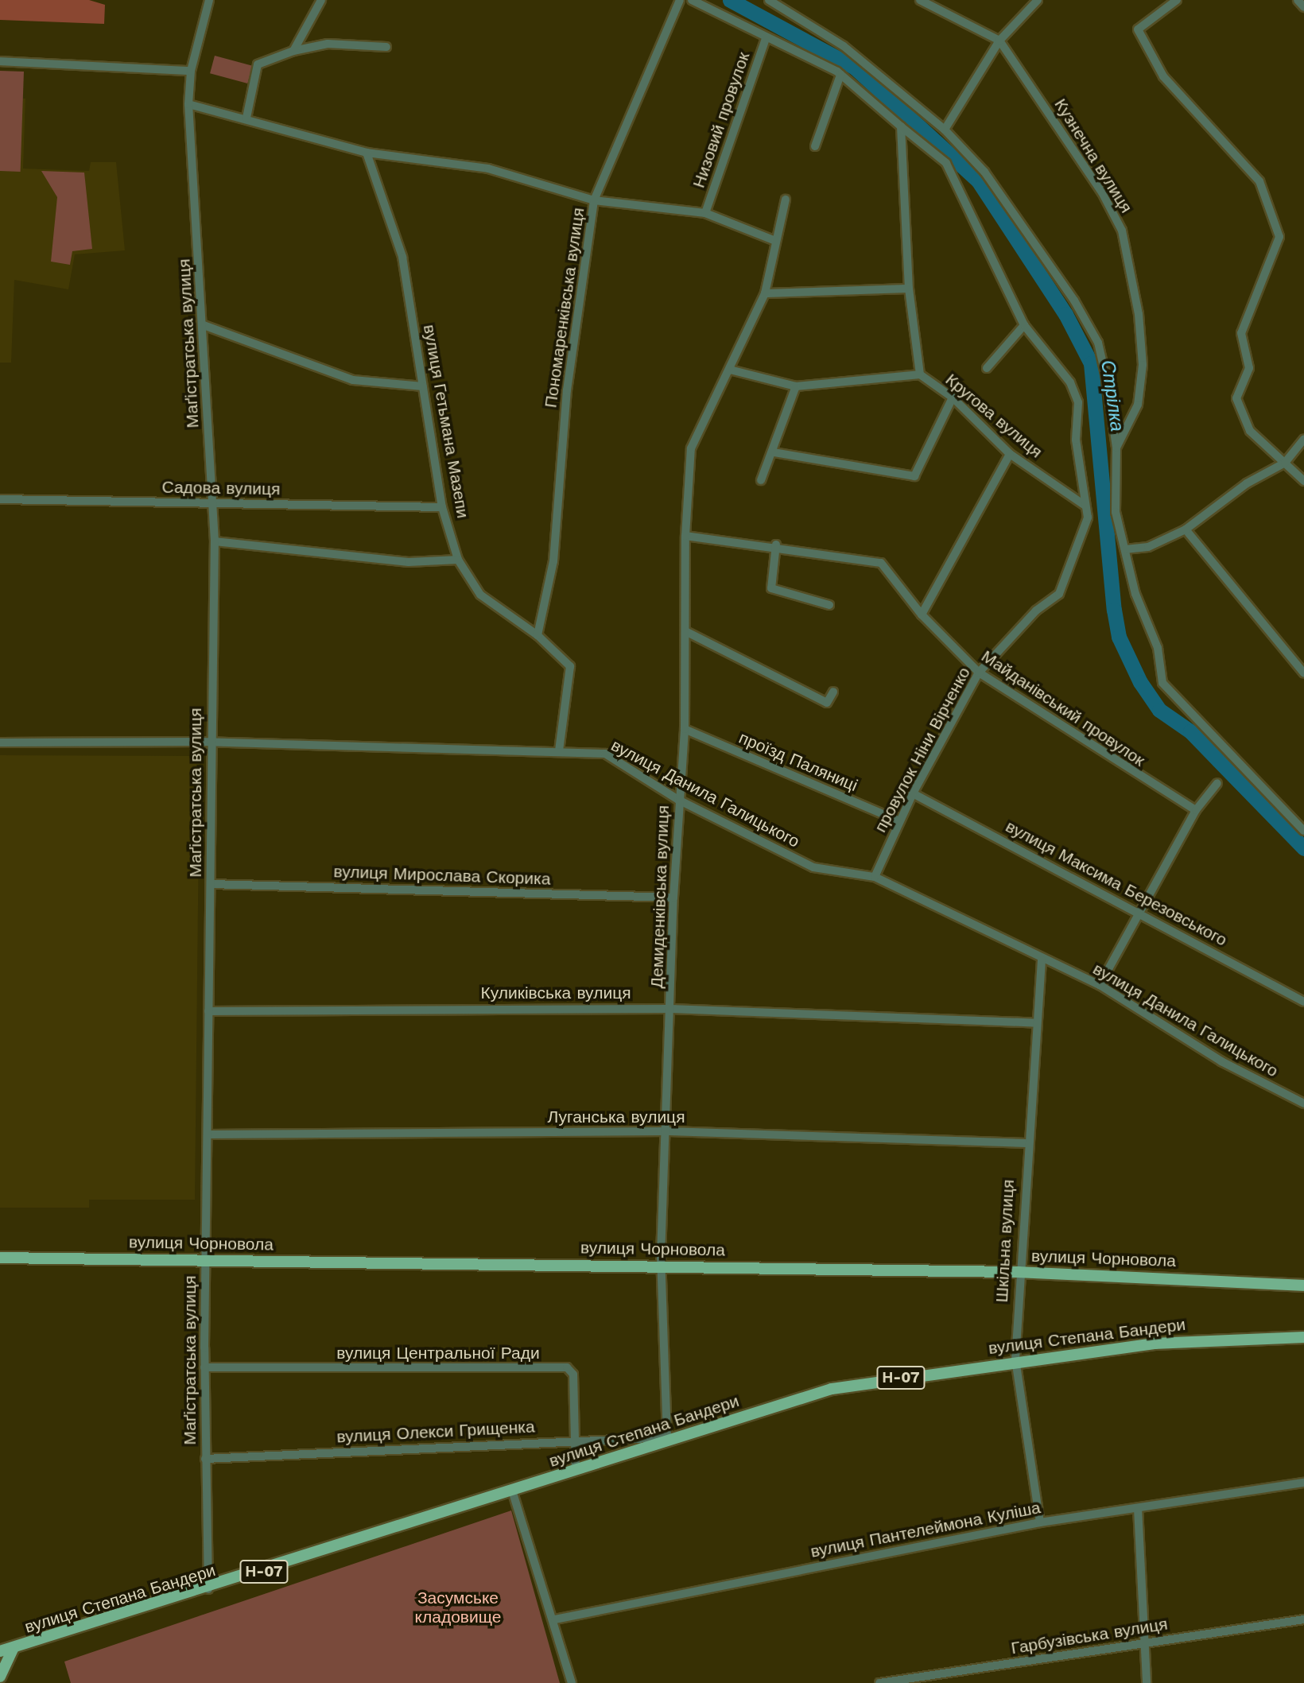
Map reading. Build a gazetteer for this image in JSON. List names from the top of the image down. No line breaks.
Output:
{"streets":{"main road":["вулиця Чорновола","вулиця Степана Бандери","Н-07"],"street":["Низовий провулок","Кузнечна вулиця","Пономаренківська вулиця","Маґістратська вулиця","Кругова вулиця","вулиця Гетьмана Мазепи","Садова вулиця","Майданівський провулок","провулок Ніни Вірченко","проїзд Паляниці","вулиця Данила Галицького","вулиця Мирослава Скорика","вулиця Максима Березовського","Демиденківська вулиця","Куликівська вулиця","Луганська вулиця","Шкільна вулиця","вулиця Центральної Ради","вулиця Олекси Грищенка","вулиця Пантелеймона Куліша","Гарбузівська вулиця"]},"crossings":[["Пономаренківська вулиця","вулиця Гетьмана Мазепи"],["Маґістратська вулиця","Садова вулиця"],["Маґістратська вулиця","вулиця Данила Галицького"],["Маґістратська вулиця","вулиця Мирослава Скорика"],["Маґістратська вулиця","Куликівська вулиця"],["Маґістратська вулиця","Луганська вулиця"],["Маґістратська вулиця","вулиця Чорновола"],["Маґістратська вулиця","вулиця Степана Бандери"],["Маґістратська вулиця","вулиця Центральної Ради"],["Маґістратська вулиця","вулиця Олекси Грищенка"],["Кругова вулиця","провулок Ніни Вірченко"],["вулиця Гетьмана Мазепи","Садова вулиця"],["вулиця Гетьмана Мазепи","вулиця Данила Галицького"],["Майданівський провулок","провулок Ніни Вірченко"],["Майданівський провулок","Демиденківська вулиця"],["провулок Ніни Вірченко","проїзд Паляниці"],["провулок Ніни Вірченко","вулиця Данила Галицького"],["провулок Ніни Вірченко","вулиця Максима Березовського"],["проїзд Паляниці","Демиденківська вулиця"],["вулиця Данила Галицького","Демиденківська вулиця"],["вулиця Данила Галицького","Шкільна вулиця"],["вулиця Мирослава Скорика","Демиденківська вулиця"],["Демиденківська вулиця","Куликівська вулиця"],["Демиденківська вулиця","Луганська вулиця"],["Демиденківська вулиця","вулиця Чорновола"],["Демиденківська вулиця","вулиця Степана Бандери"],["Демиденківська вулиця","вулиця Олекси Грищенка"],["Куликівська вулиця","Шкільна вулиця"],["Луганська вулиця","Шкільна вулиця"],["Шкільна вулиця","вулиця Чорновола"],["Шкільна вулиця","вулиця Степана Бандери"],["Шкільна вулиця","вулиця Пантелеймона Куліша"],["вулиця Степана Бандери","вулиця Центральної Ради"],["вулиця Степана Бандери","вулиця Олекси Грищенка"],["вулиця Центральної Ради","вулиця Олекси Грищенка"]],"water":["Стрілка"],"parks":["Засумське кладовище"]}
